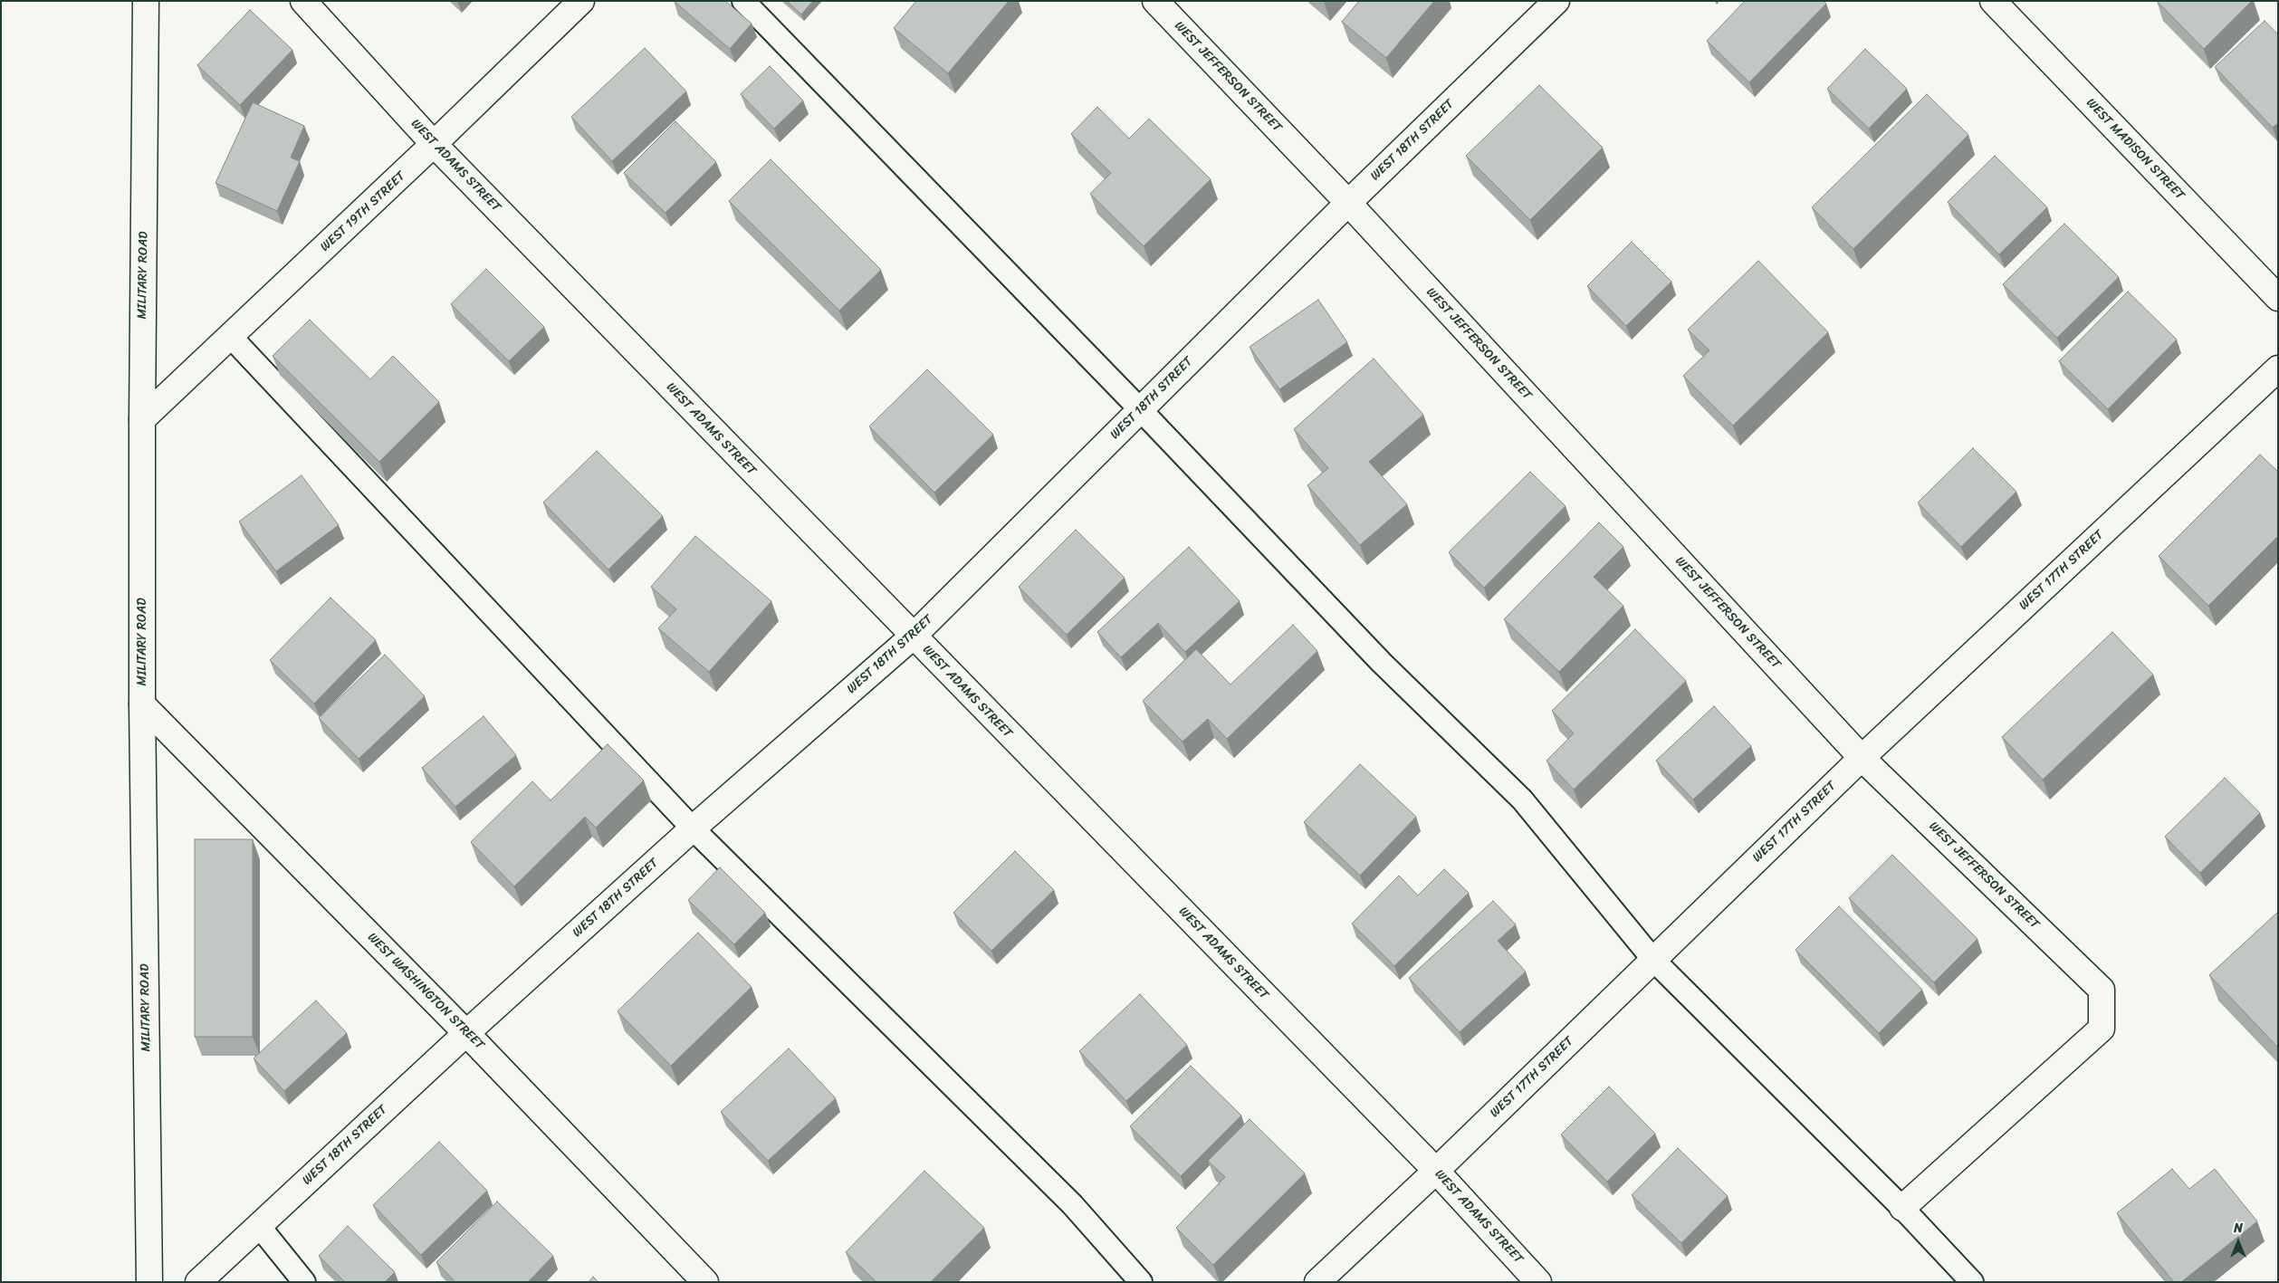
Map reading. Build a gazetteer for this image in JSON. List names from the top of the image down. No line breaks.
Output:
{"streets":{"street":["WEST JEFFERSON STREET","WEST 18TH STREET","WEST MADISON STREET","WEST ADAMS STREET","WEST 19TH STREET","MILITARY ROAD","WEST 17TH STREET","WEST WASHINGTON STREET"]},"crossings":[["WEST JEFFERSON STREET","WEST 18TH STREET"],["WEST JEFFERSON STREET","WEST 17TH STREET"],["WEST 18TH STREET","WEST ADAMS STREET"],["WEST 18TH STREET","WEST WASHINGTON STREET"],["WEST ADAMS STREET","WEST 19TH STREET"],["WEST ADAMS STREET","WEST 17TH STREET"],["WEST 19TH STREET","MILITARY ROAD"],["MILITARY ROAD","WEST WASHINGTON STREET"]],"north":"top"}
